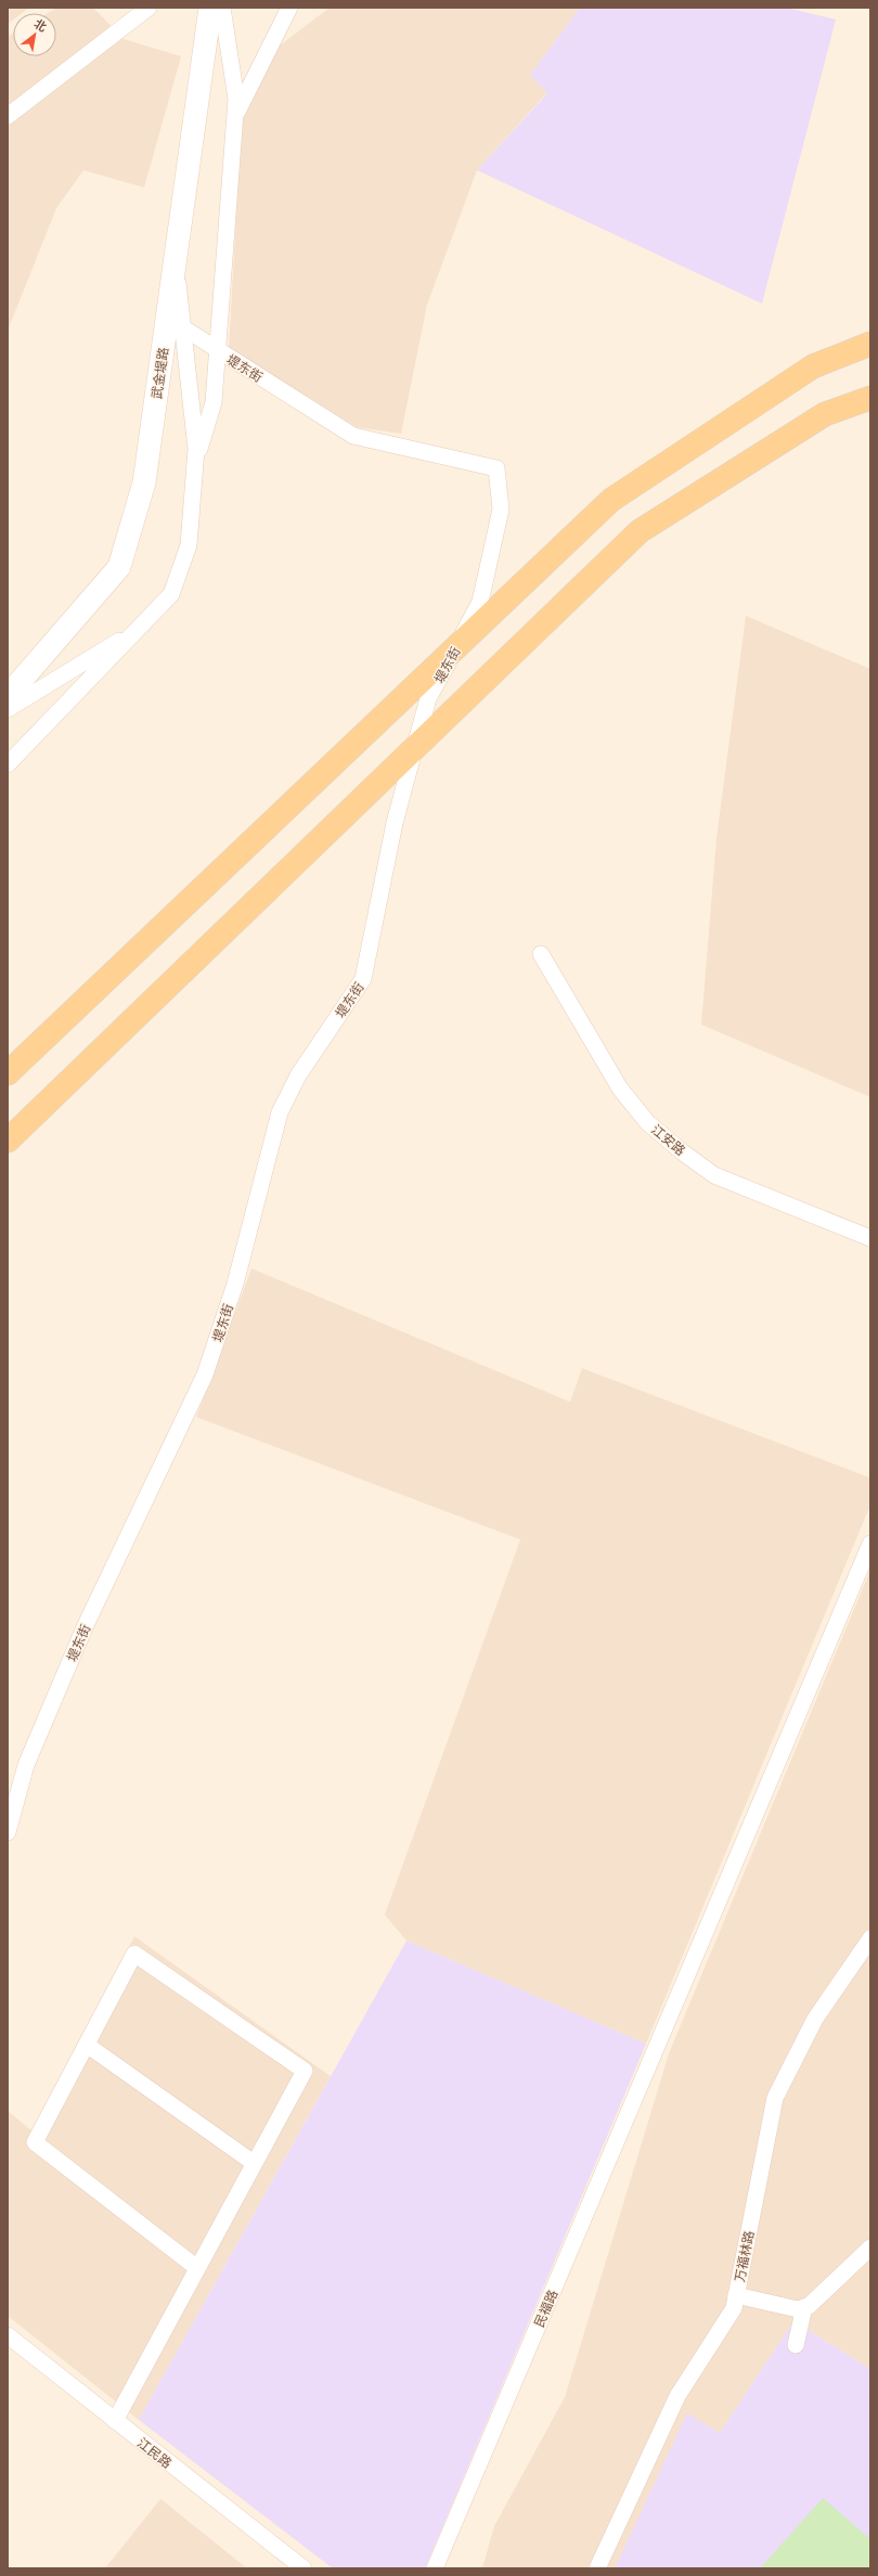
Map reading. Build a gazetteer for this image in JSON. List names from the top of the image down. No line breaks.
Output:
{"streets":{"street":["堤东街","武金堤路","江安路","万福林路","民福路","江民路"]},"north":"top right"}
